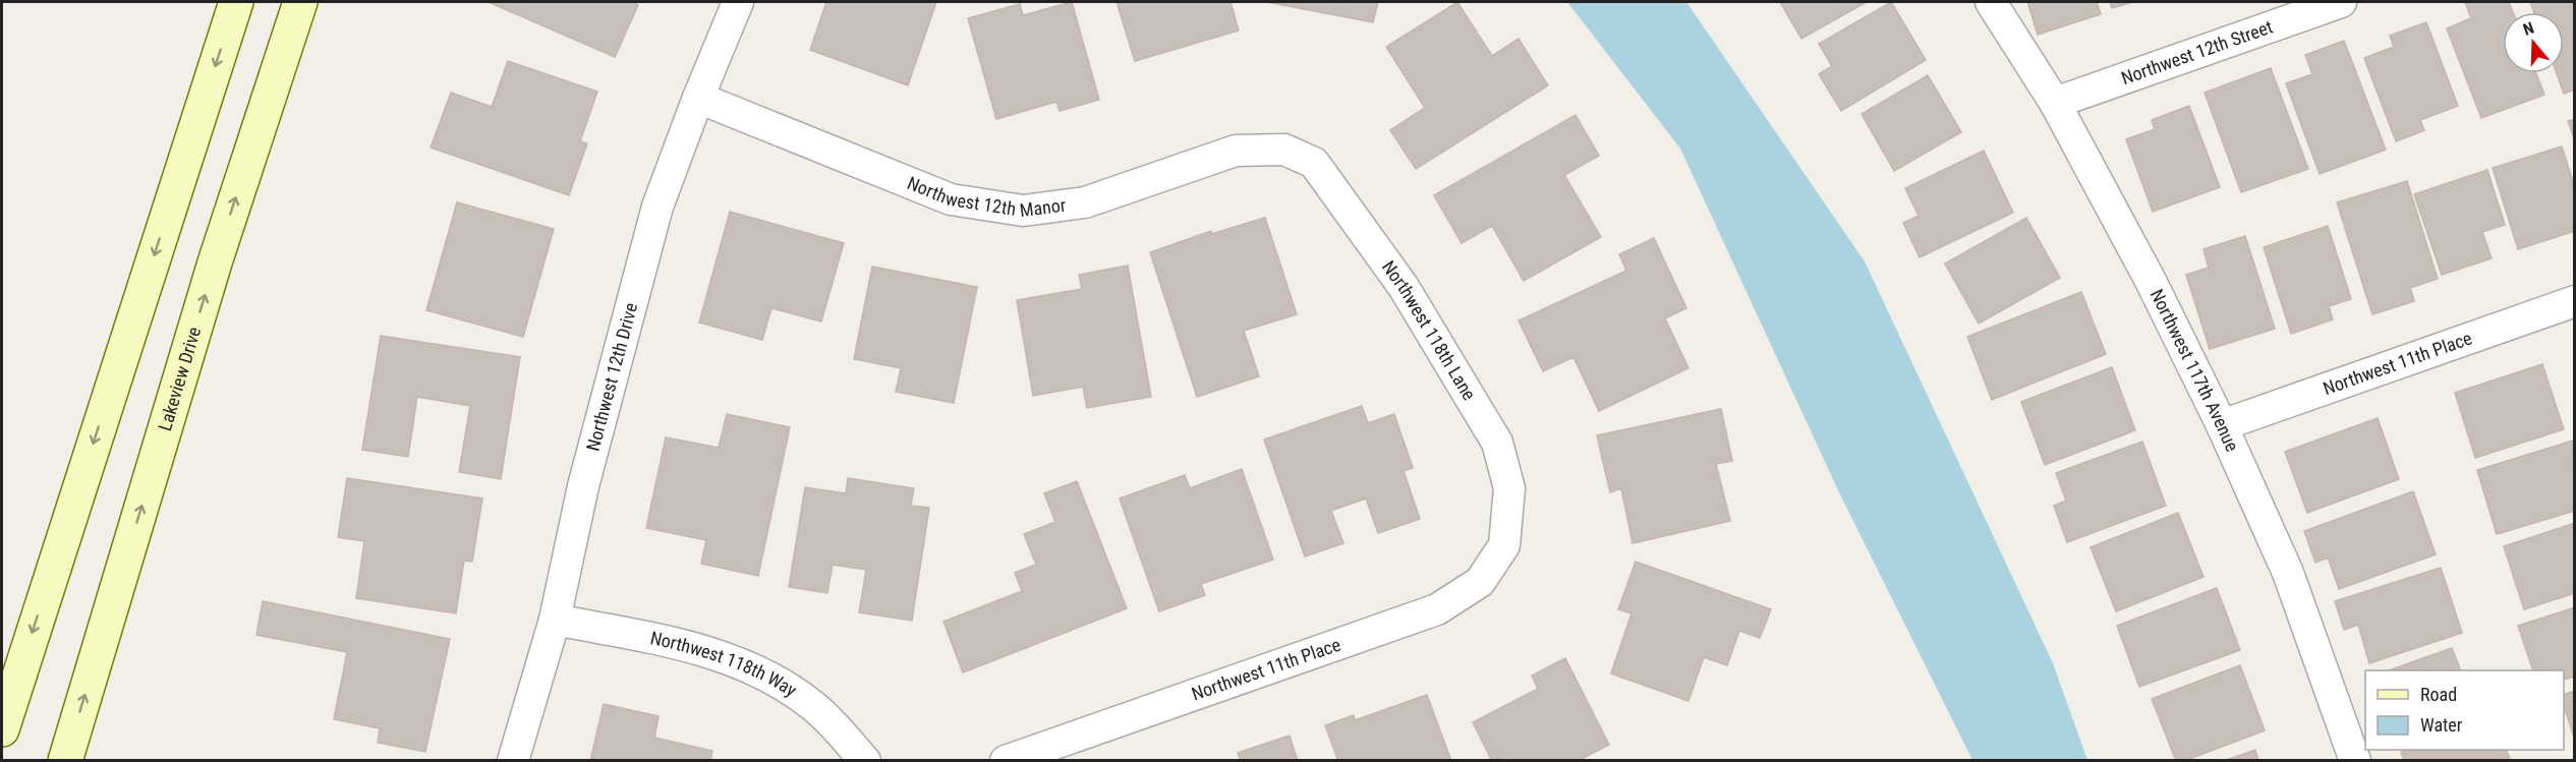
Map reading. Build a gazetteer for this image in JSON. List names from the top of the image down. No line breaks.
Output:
{"streets":{"street":["Northwest 12th Street","Northwest 12th Manor","Northwest 118th Lane","Northwest 11th Place","Northwest 117th Avenue","Northwest 12th Drive","Lakeview Drive","Northwest 118th Way"]},"crossings":[["Northwest 12th Street","Northwest 117th Avenue"],["Northwest 12th Manor","Northwest 118th Lane"],["Northwest 12th Manor","Northwest 12th Drive"],["Northwest 118th Lane","Northwest 11th Place"],["Northwest 11th Place","Northwest 117th Avenue"],["Northwest 12th Drive","Northwest 118th Way"]],"legend":["Road","Water"],"north":"top"}
